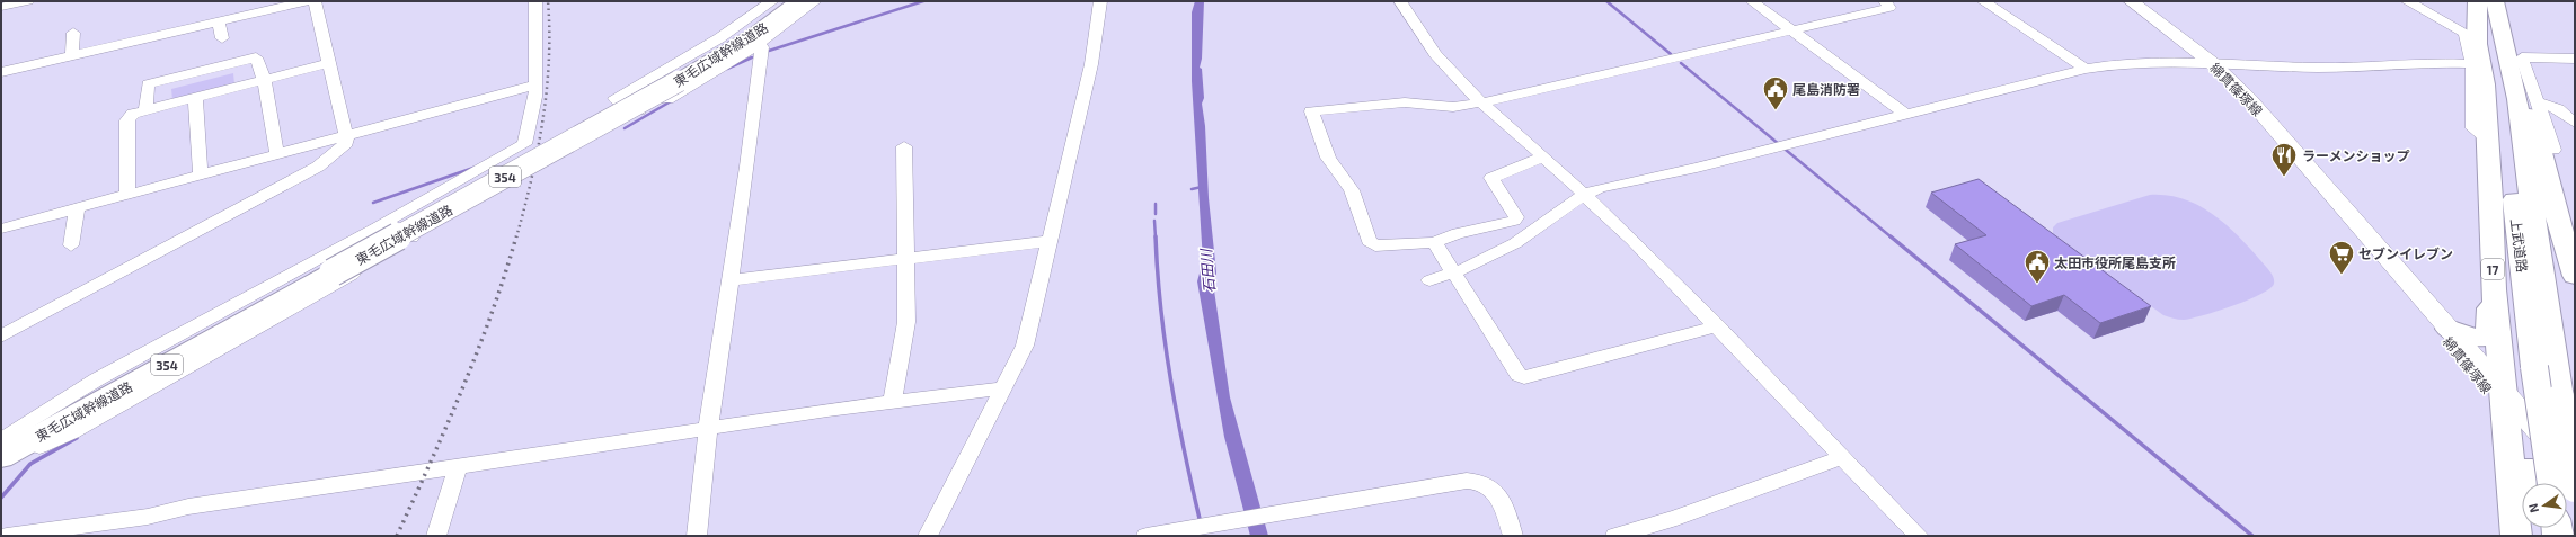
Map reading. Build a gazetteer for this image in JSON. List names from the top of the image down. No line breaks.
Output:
{"streets":{"highway":["東毛広域幹線道路","354","上武道路","17"],"main road":["綿貫篠塚線"]},"crossings":[["綿貫篠塚線","上武道路"],["綿貫篠塚線","17"],["上武道路","17"]],"water":["石田川"],"places":{"public building":["尾島消防署","太田市役所尾島支所"],"restaurant":["ラーメンショップ"],"supermarket":["セブンイレブン"]},"north":"left"}
